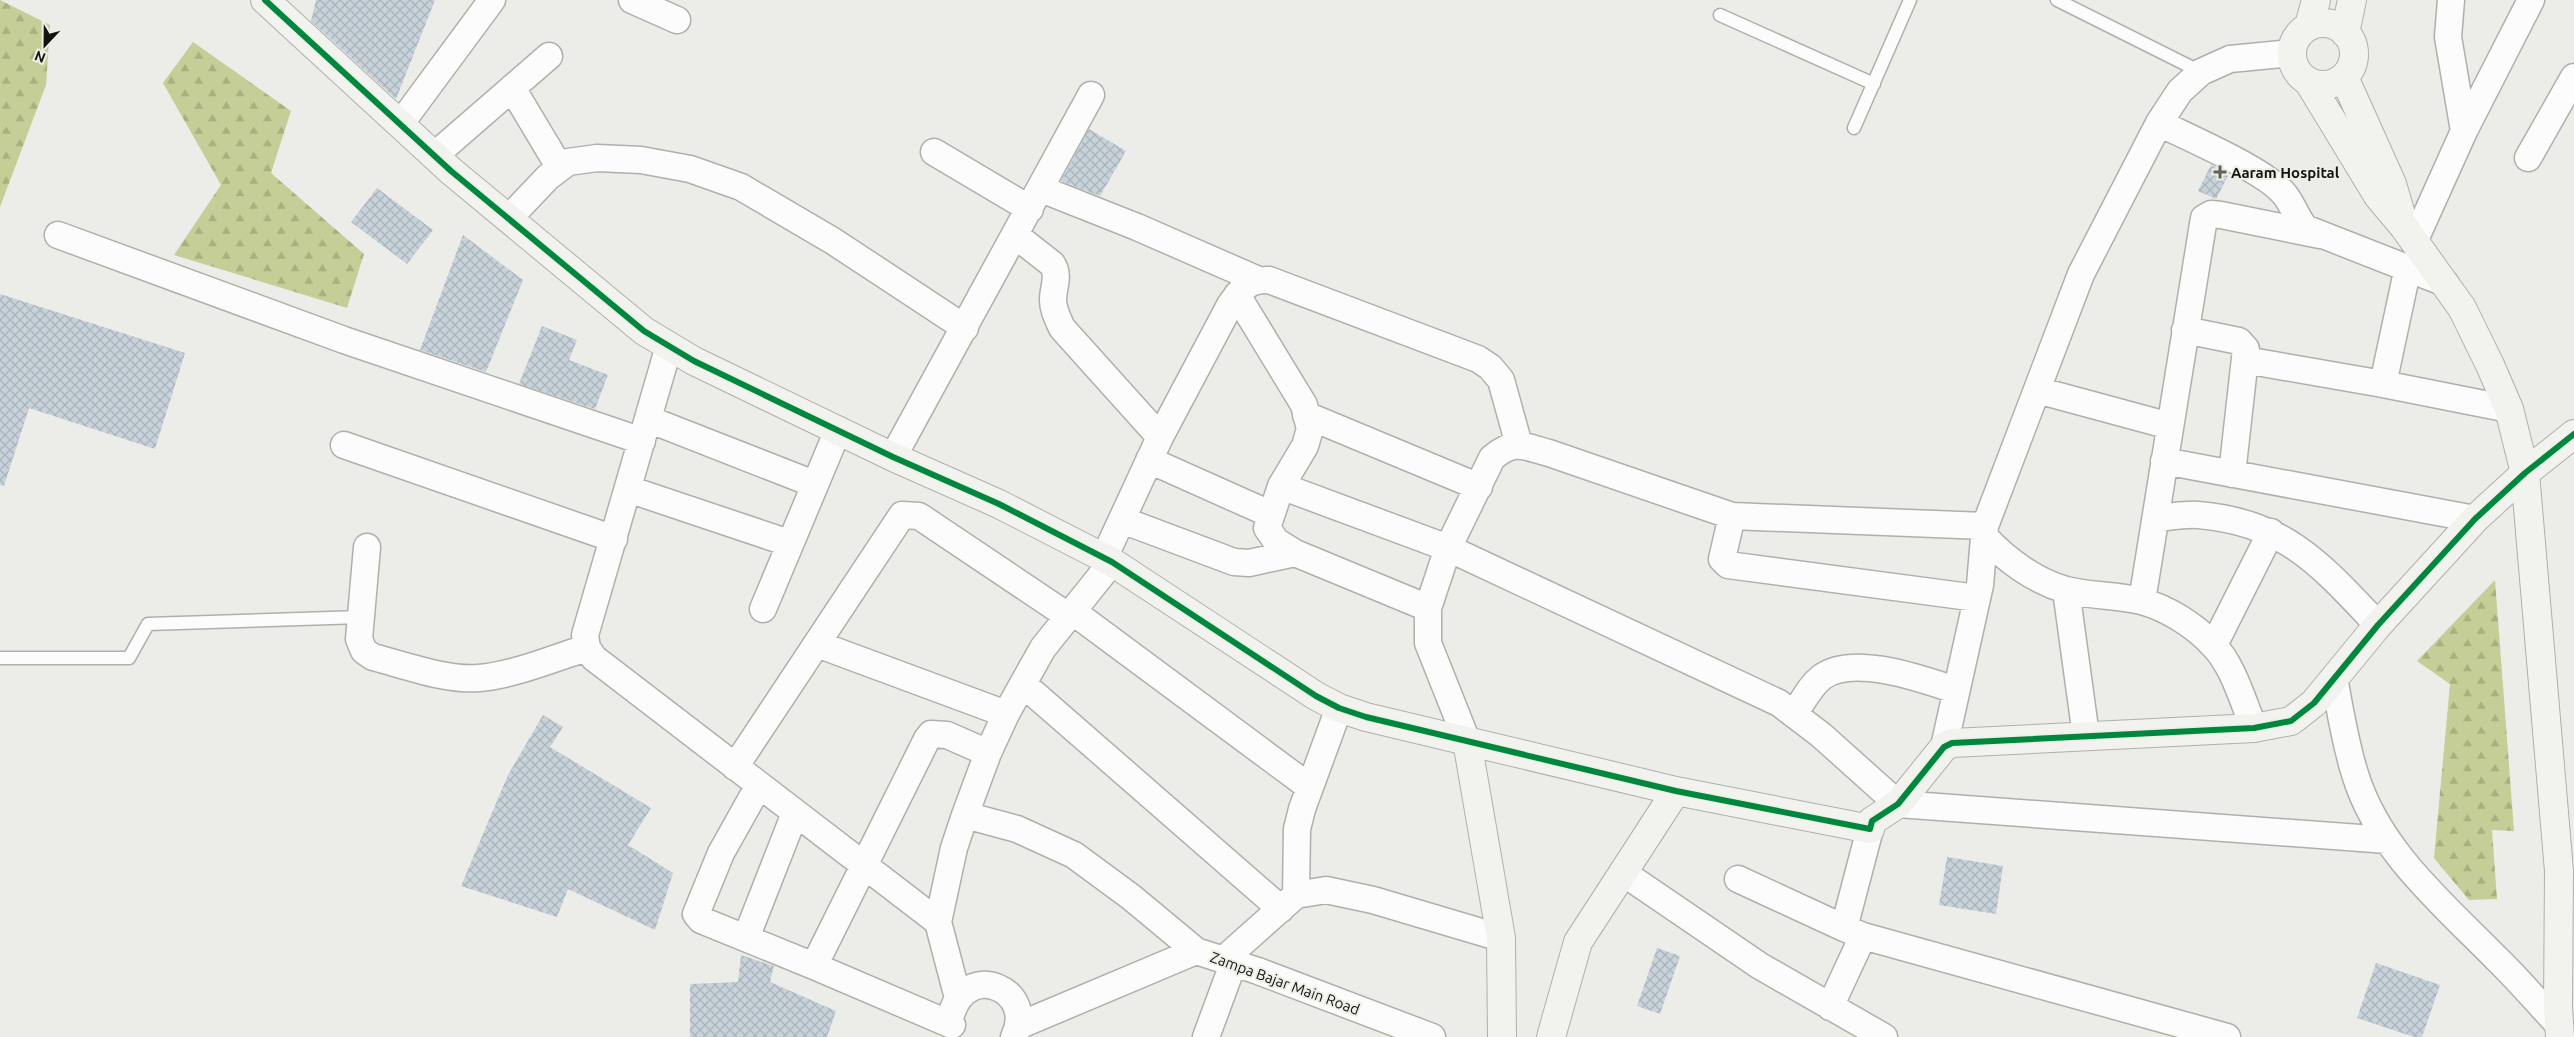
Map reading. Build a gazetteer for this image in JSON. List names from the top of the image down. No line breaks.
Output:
{"streets":{"street":["Zampa Bajar Main Road"]},"places":{"health":["Aaram Hospital"]},"north":"bottom"}
